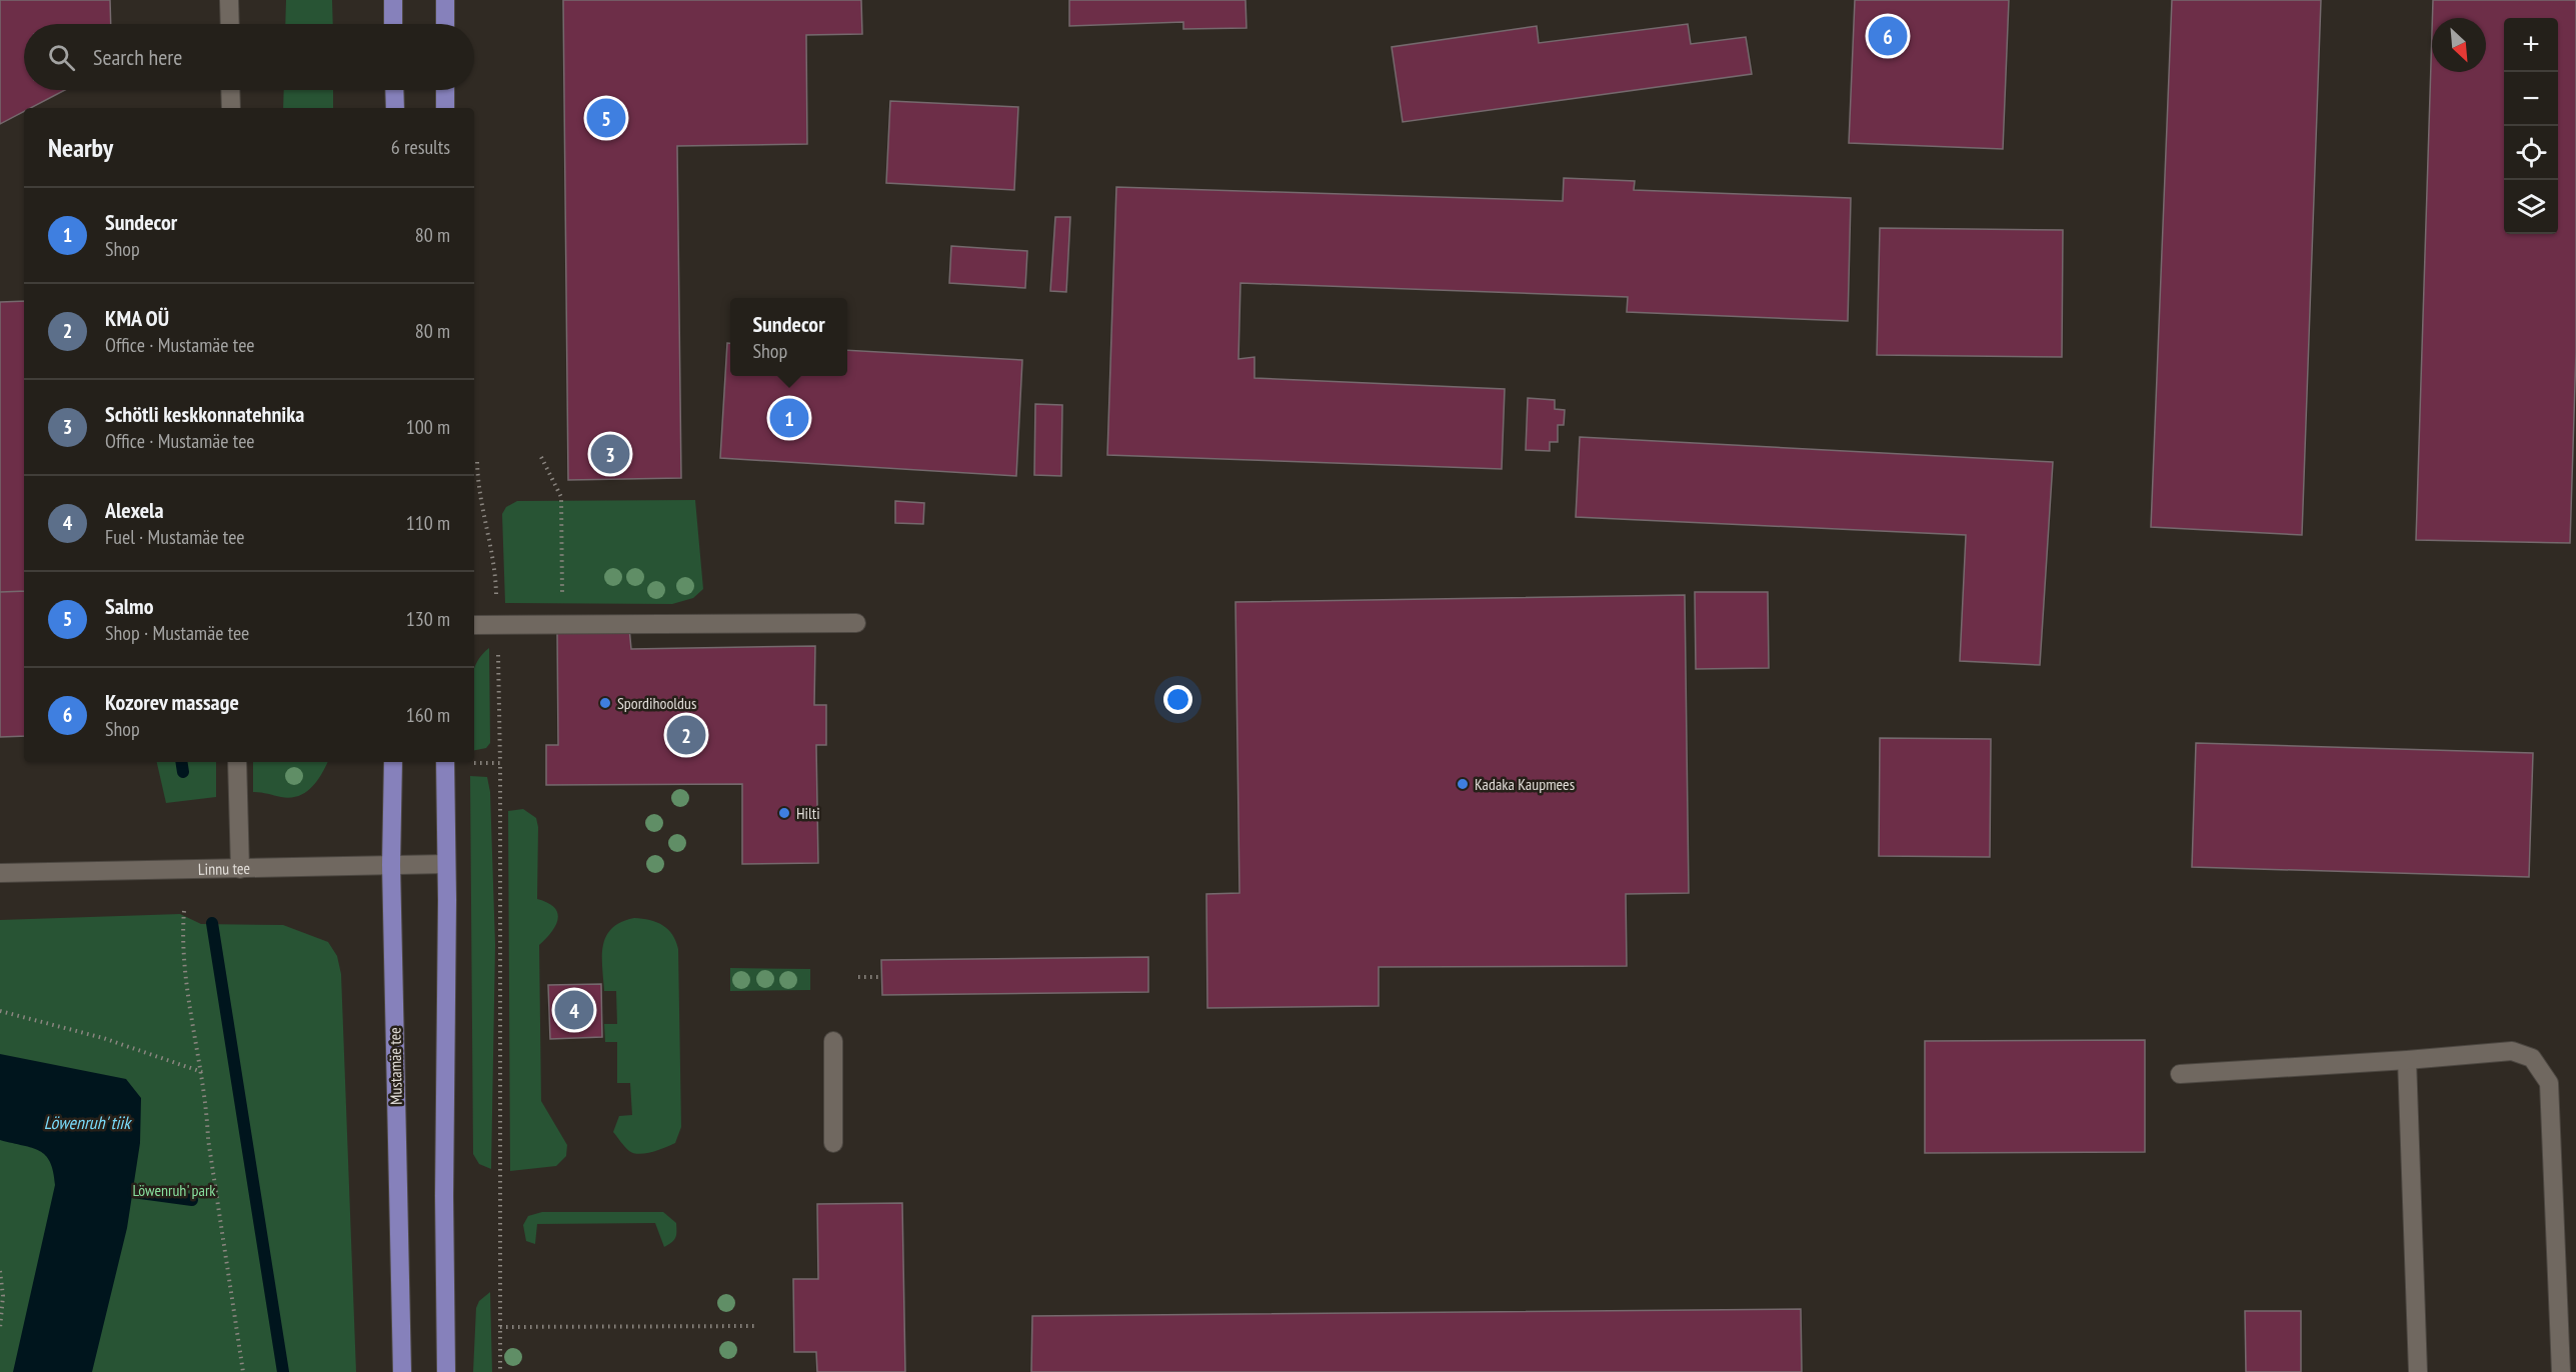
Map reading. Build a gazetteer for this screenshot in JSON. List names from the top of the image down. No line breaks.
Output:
{"streets":{"main road":["Mustamäe tee"],"street":["Linnu tee"]},"crossings":[["Linnu tee","Mustamäe tee"]],"water":["Löwenruh' tiik"],"parks":["Löwenruh' park"],"places":["Spordihooldus","Kadaka Kaupmees","Hilti"],"north":"bottom right","page":{"pins":["6","5","1","3","2","4"],"map_buttons":["+","−"],"search":"Search here","heading":["Nearby","6 results"],"list":[{"mark":"1","name":"Sundecor","note":"Shop","value":"80 m"},{"mark":"2","name":"KMA OÜ","note":"Office · Mustamäe tee","value":"80 m"},{"mark":"3","name":"Schötli keskkonnatehnika","note":"Office · Mustamäe tee","value":"100 m"},{"mark":"4","name":"Alexela","note":"Fuel · Mustamäe tee","value":"110 m"},{"mark":"5","name":"Salmo","note":"Shop · Mustamäe tee","value":"130 m"},{"mark":"6","name":"Kozorev massage","note":"Shop","value":"160 m"}],"popup":["Sundecor","Shop"]}}
